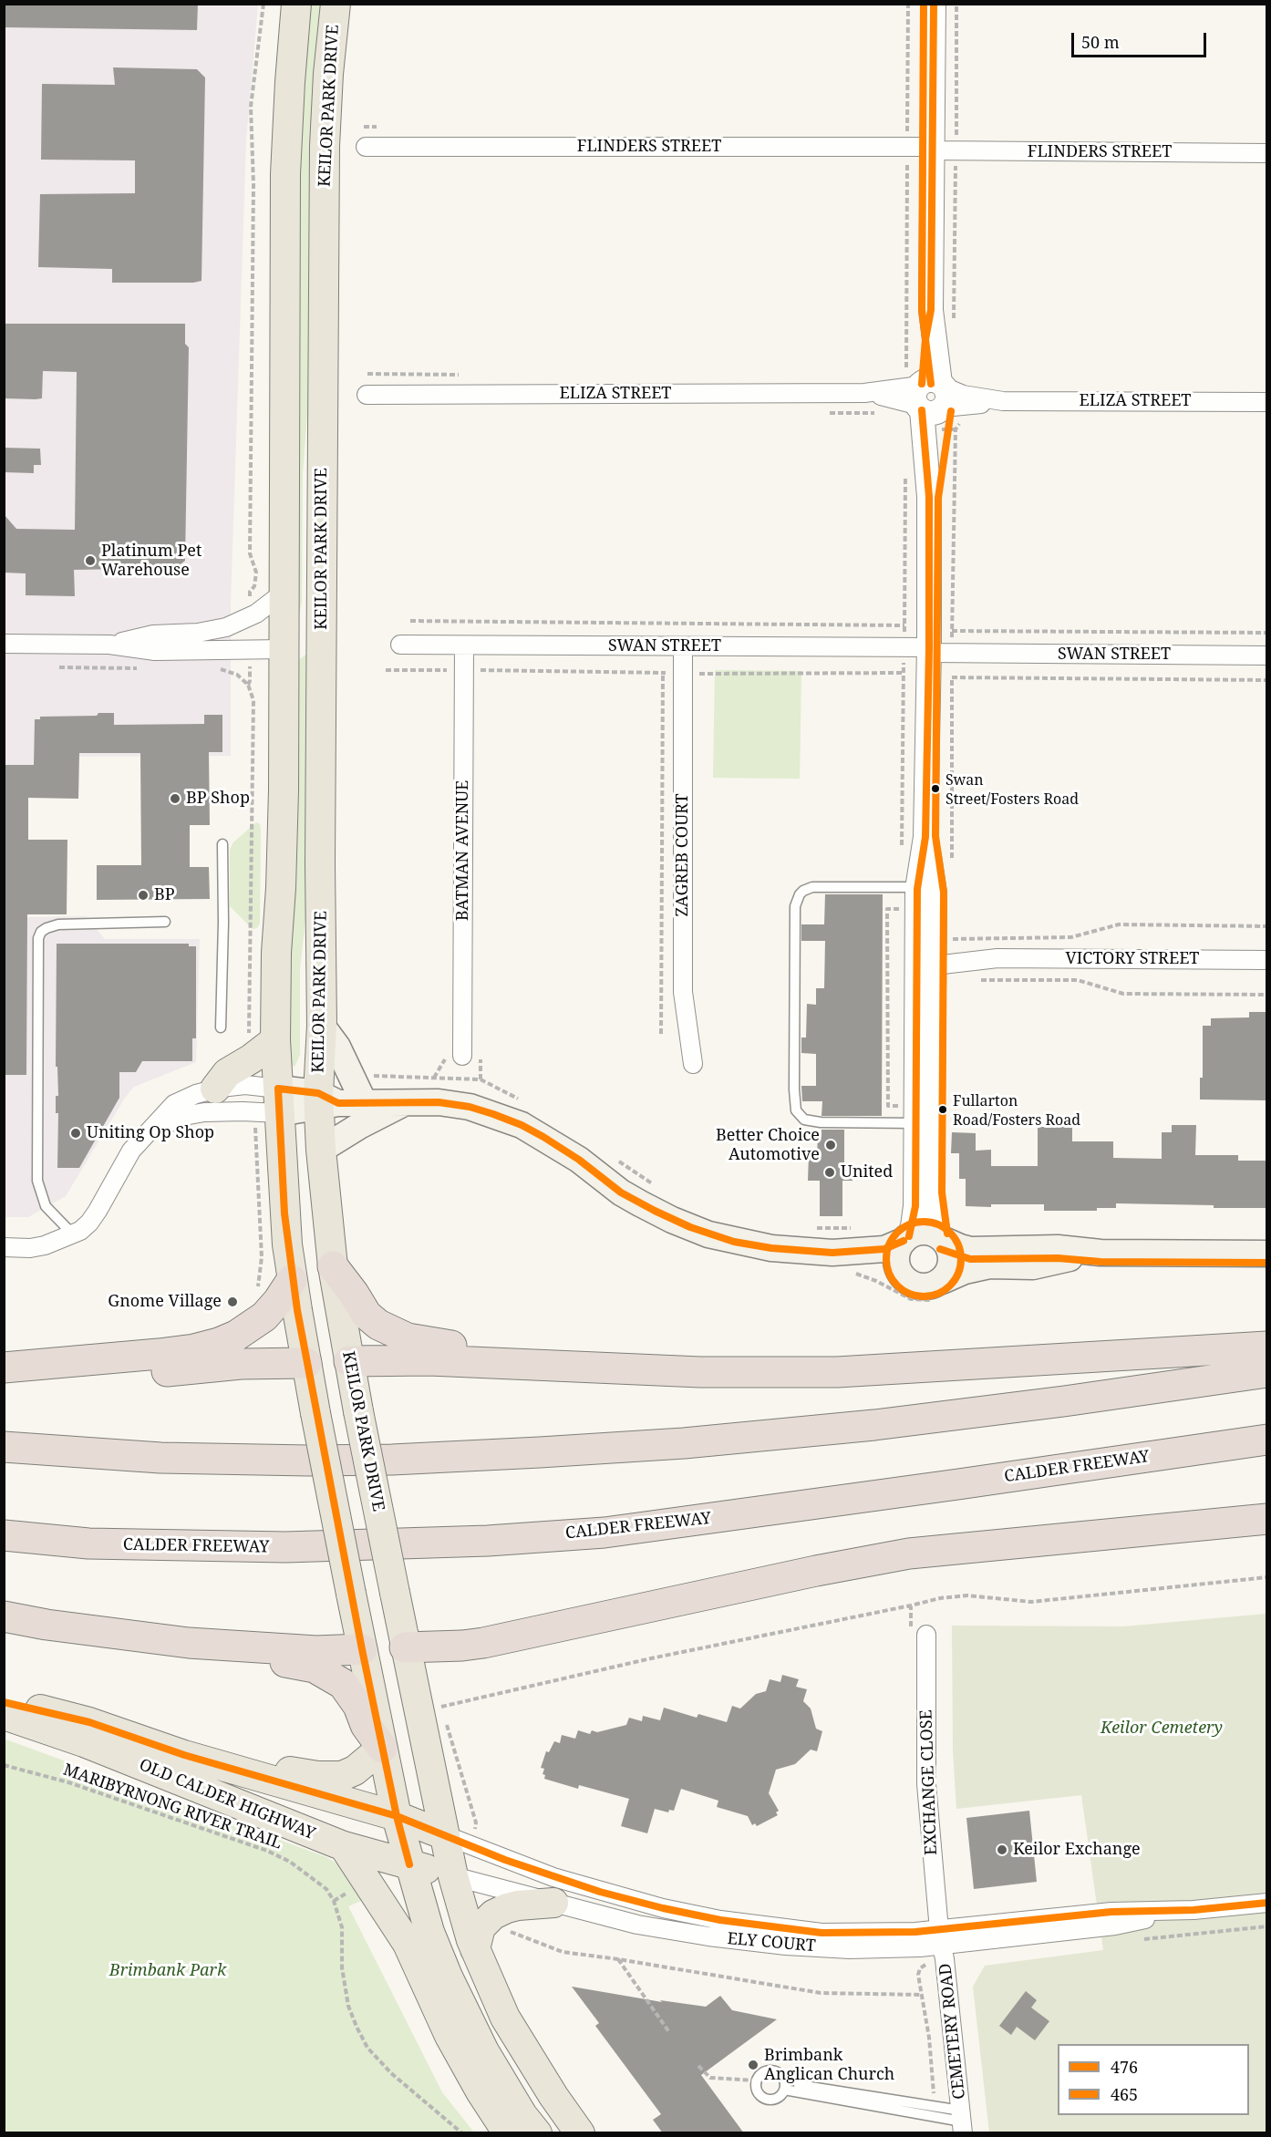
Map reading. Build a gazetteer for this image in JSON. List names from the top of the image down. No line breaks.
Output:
{"streets":{"highway":["CALDER FREEWAY"],"main road":["KEILOR PARK DRIVE","OLD CALDER HIGHWAY"],"street":["FLINDERS STREET","ELIZA STREET","SWAN STREET","BATMAN AVENUE","ZAGREB COURT","VICTORY STREET","EXCHANGE CLOSE","ELY COURT","CEMETERY ROAD"],"path":["MARIBYRNONG RIVER TRAIL"]},"crossings":[["KEILOR PARK DRIVE","OLD CALDER HIGHWAY"],["KEILOR PARK DRIVE","ELY COURT"],["SWAN STREET","BATMAN AVENUE"],["SWAN STREET","ZAGREB COURT"],["EXCHANGE CLOSE","ELY COURT"],["EXCHANGE CLOSE","CEMETERY ROAD"],["OLD CALDER HIGHWAY","ELY COURT"],["ELY COURT","CEMETERY ROAD"]],"parks":["Keilor Cemetery","Brimbank Park"],"places":["Platinum Pet Warehouse","Swan Street/Fosters Road","BP Shop","BP","Fullarton Road/Fosters Road","Uniting Op Shop","Better Choice Automotive","United","Gnome Village","Keilor Exchange","Brimbank Anglican Church"],"lines":["transit line 476","transit line 465"],"legend":["476","465"],"scale_bar":"50 m"}
